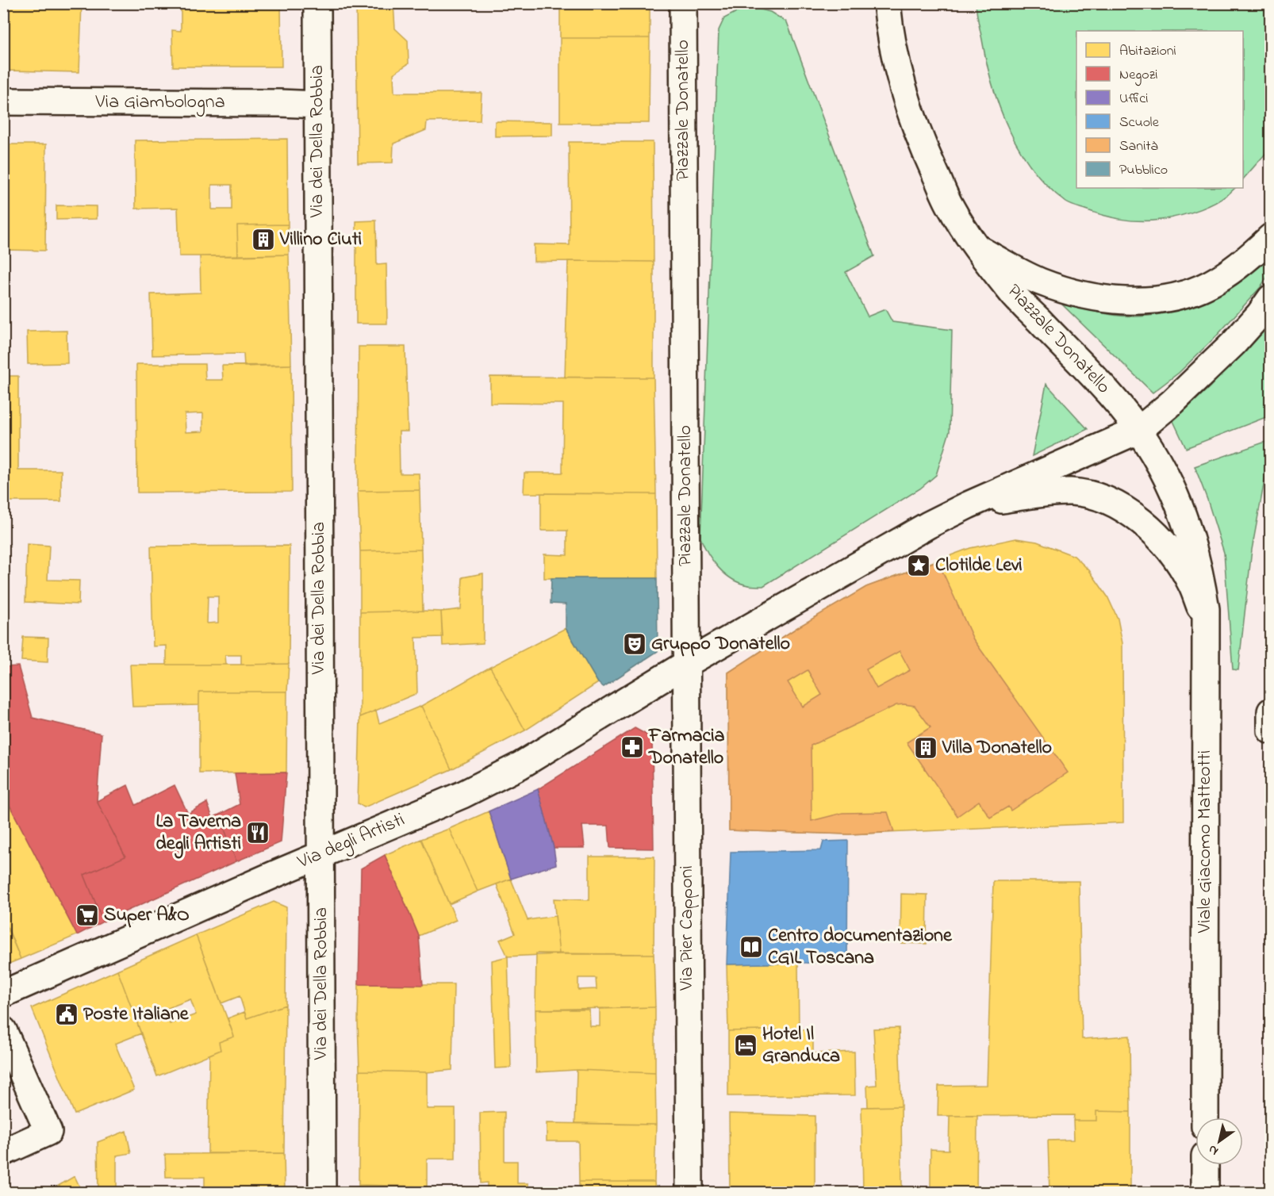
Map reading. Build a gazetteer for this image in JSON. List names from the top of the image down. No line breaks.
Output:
{"streets":{"street":["Via Giambologna","Piazzale Donatello","Via dei Della Robbia","Via degli Artisti","Viale Giacomo Matteotti","Via Pier Capponi"]},"crossings":[["Via Giambologna","Via dei Della Robbia"],["Piazzale Donatello","Via degli Artisti"],["Piazzale Donatello","Viale Giacomo Matteotti"],["Piazzale Donatello","Via Pier Capponi"],["Via dei Della Robbia","Via degli Artisti"],["Via degli Artisti","Via Pier Capponi"]],"places":{"building":["Villino Ciuti","Villa Donatello"],"place":["Clotilde Levi"],"theatre":["Gruppo Donatello"],"pharmacy":["Farmacia Donatello"],"restaurant":["La Taverna degli Artisti"],"supermarket":["Super A&O"],"library":["Centro documentazione CGIL Toscana"],"public building":["Poste Italiane"],"hotel":["Hotel Il Granduca"]},"legend":["Abitazioni","Negozi","Uffici","Scuole","Sanità","Pubblico"],"north":"bottom left"}
